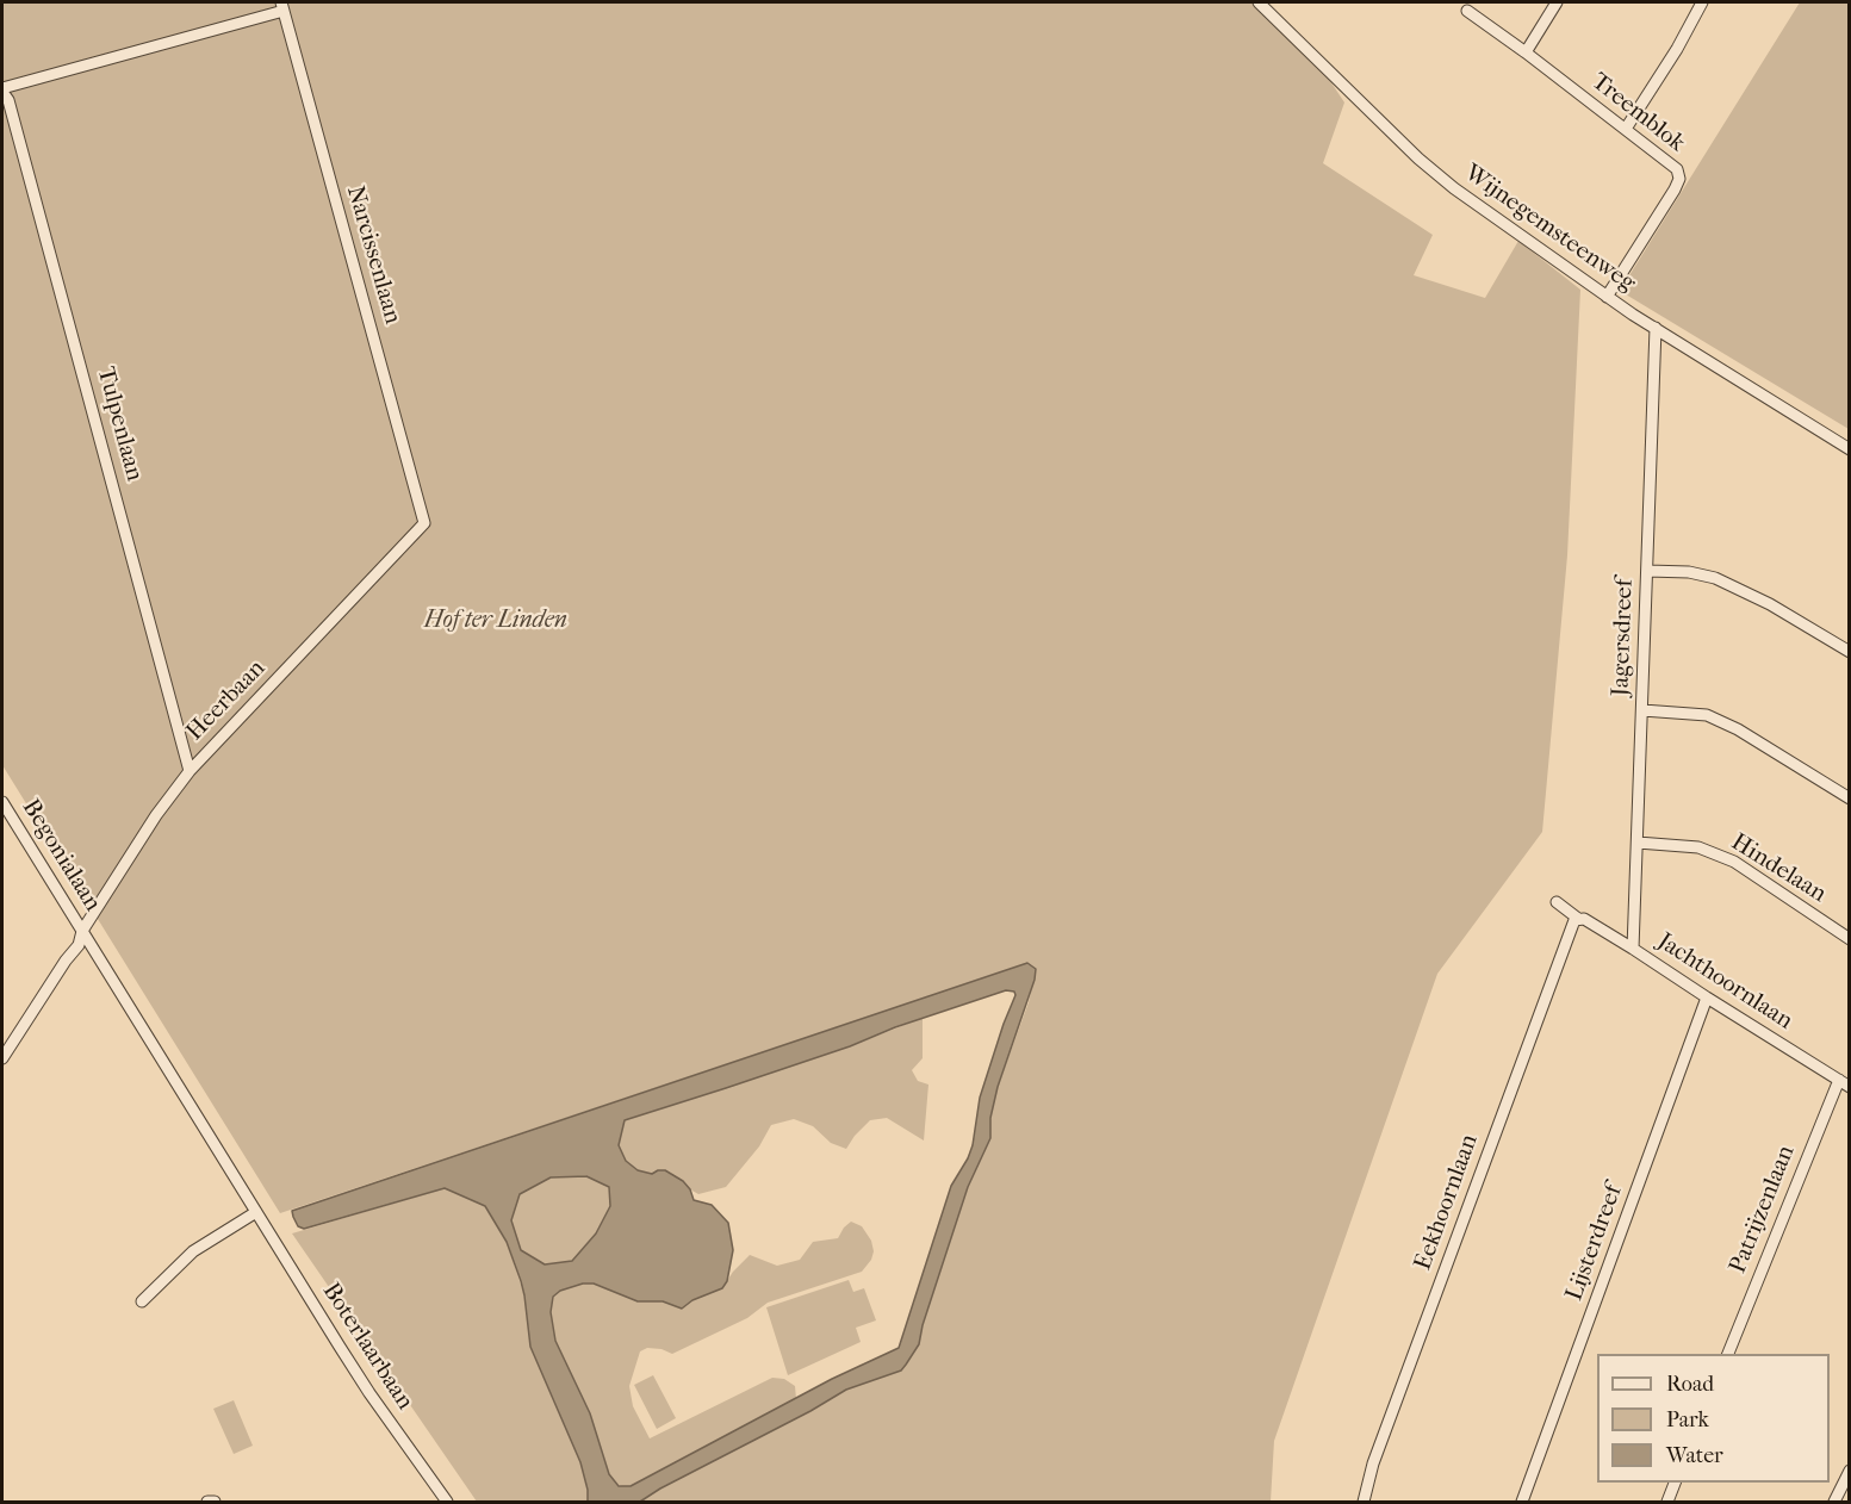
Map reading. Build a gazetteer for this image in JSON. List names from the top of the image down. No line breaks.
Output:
{"streets":{"street":["Treemblok","Wijnegemsteenweg","Narcissenlaan","Tulpenlaan","Jagersdreef","Heerbaan","Begonialaan","Hindelaan","Jachthoornlaan","Eekhoornlaan","Patrijzenlaan","Lijsterdreef","Boterlaarbaan"]},"crossings":[["Treemblok","Wijnegemsteenweg"],["Wijnegemsteenweg","Jagersdreef"],["Narcissenlaan","Heerbaan"],["Tulpenlaan","Heerbaan"],["Jagersdreef","Hindelaan"],["Jagersdreef","Jachthoornlaan"],["Heerbaan","Begonialaan"],["Heerbaan","Boterlaarbaan"],["Begonialaan","Boterlaarbaan"],["Jachthoornlaan","Eekhoornlaan"],["Jachthoornlaan","Patrijzenlaan"],["Jachthoornlaan","Lijsterdreef"]],"parks":["Hof ter Linden"],"legend":["Road","Park","Water"]}
